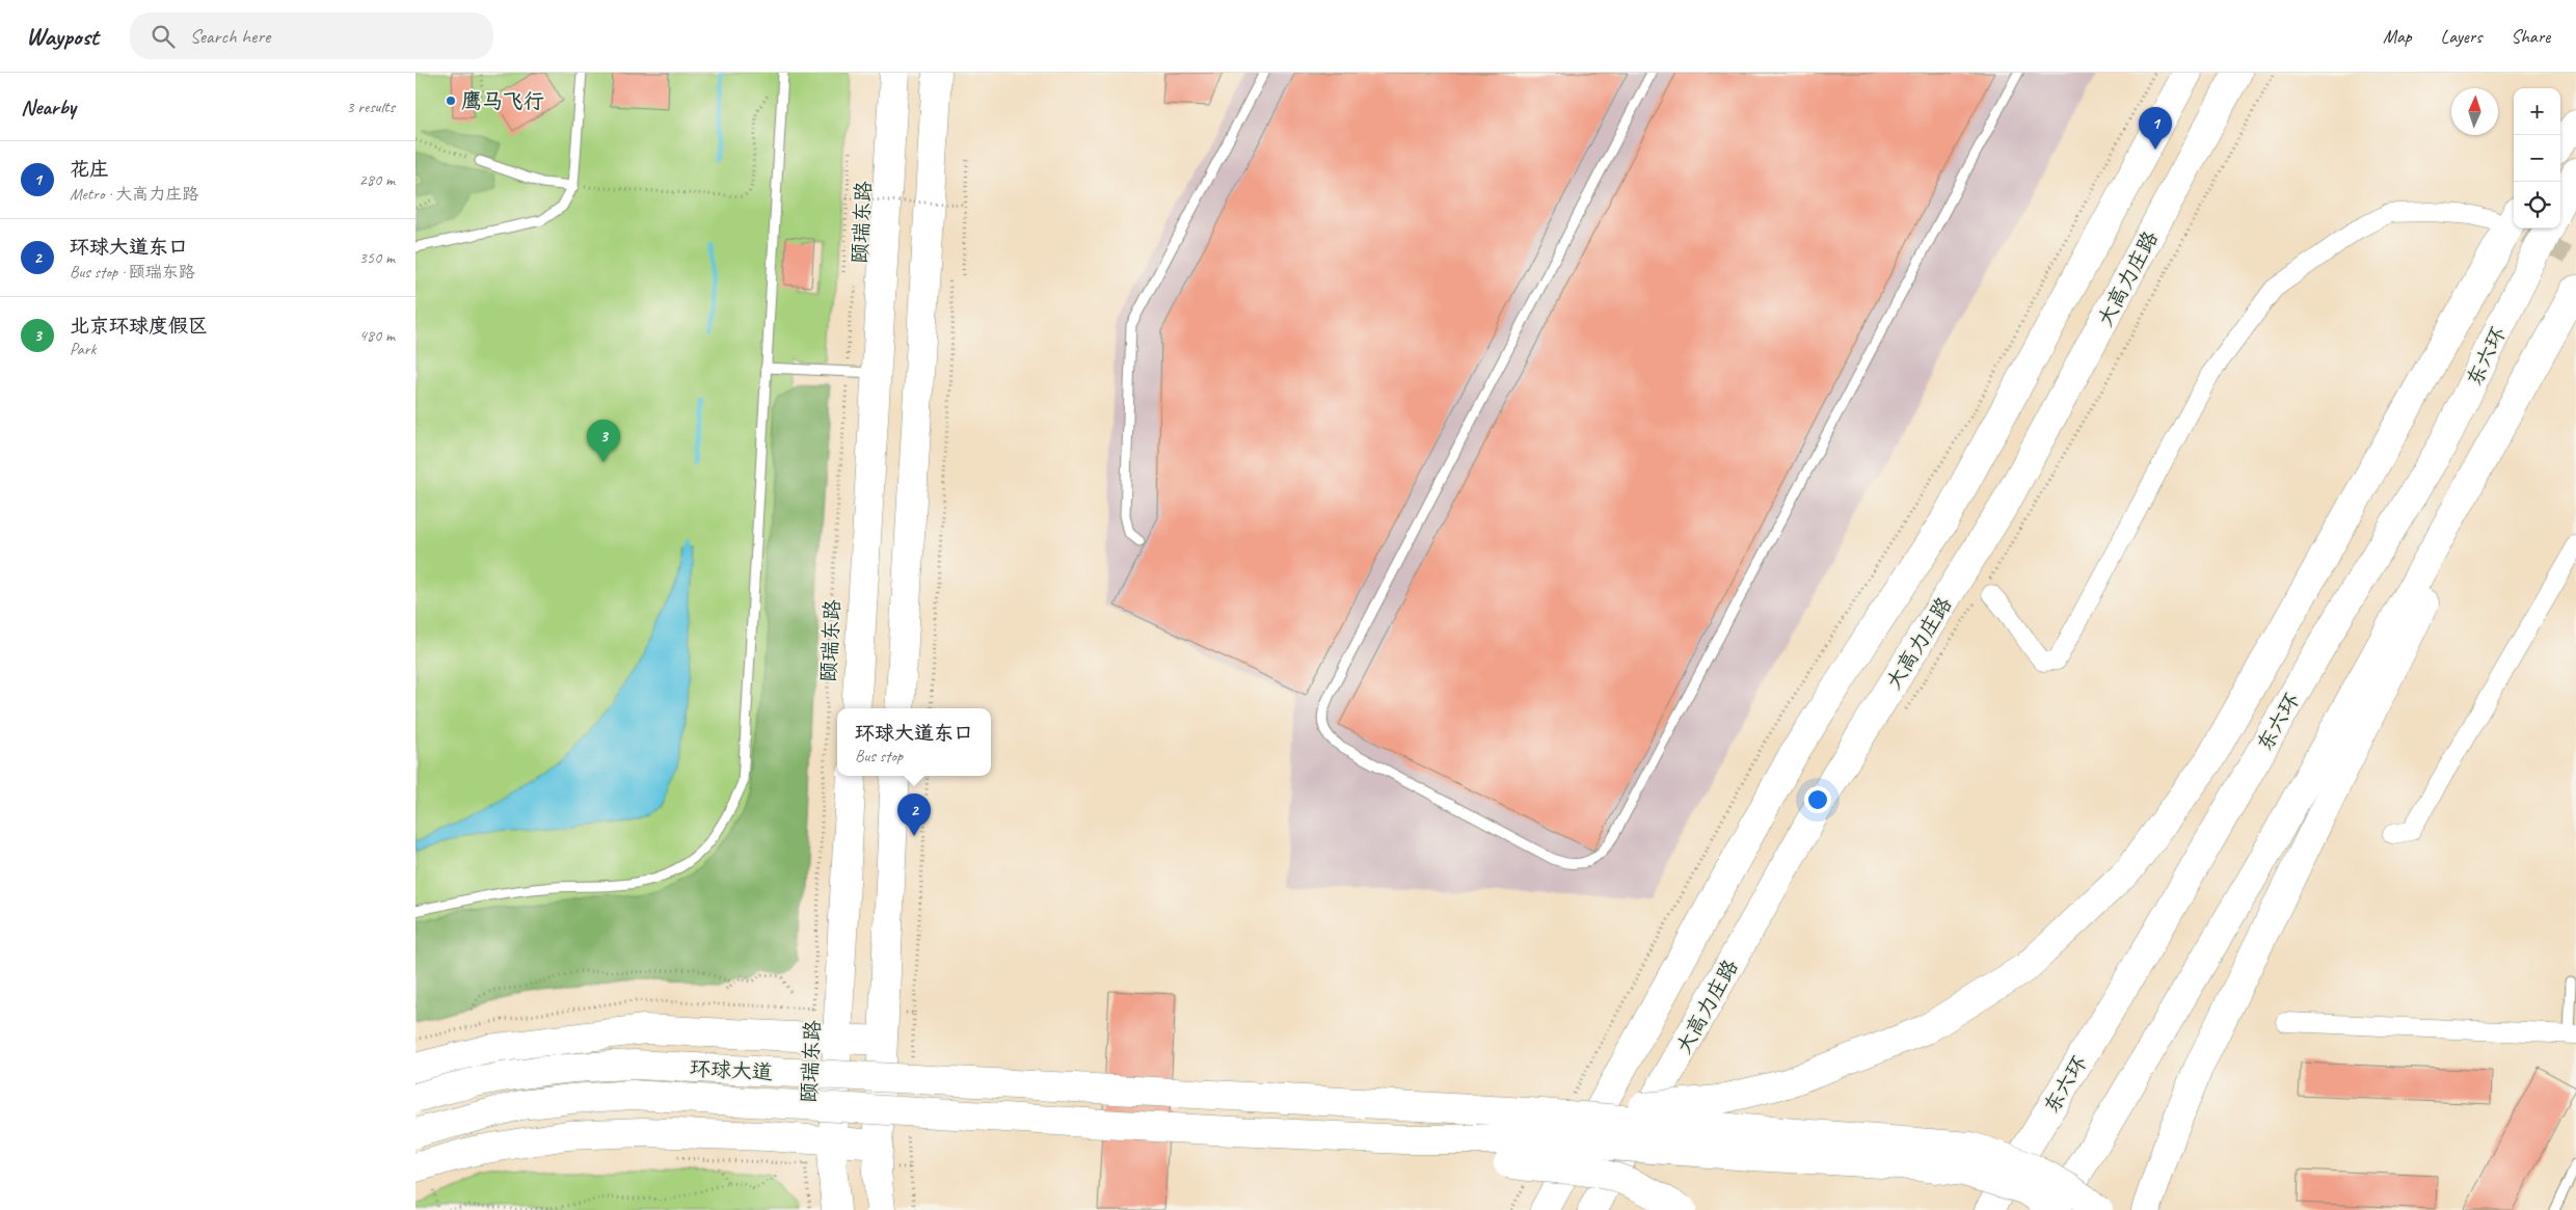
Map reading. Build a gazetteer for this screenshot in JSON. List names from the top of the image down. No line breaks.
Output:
{"streets":{"main road":["颐瑞东路","大高力庄路","东六环","环球大道"]},"places":["鹰马飞行"],"north":"top","page":{"header":"Waypost","search":"Search here","nav":["Map","Layers","Share"],"heading":["Nearby","3 results"],"map_buttons":["+","−"],"pins":["1","3","2"],"list":[{"mark":"1","name":"花庄","note":"Metro · 大高力庄路","value":"280 m"},{"mark":"2","name":"环球大道东口","note":"Bus stop · 颐瑞东路","value":"350 m"},{"mark":"3","name":"北京环球度假区","note":"Park","value":"480 m"}],"popup":["环球大道东口","Bus stop"]}}
